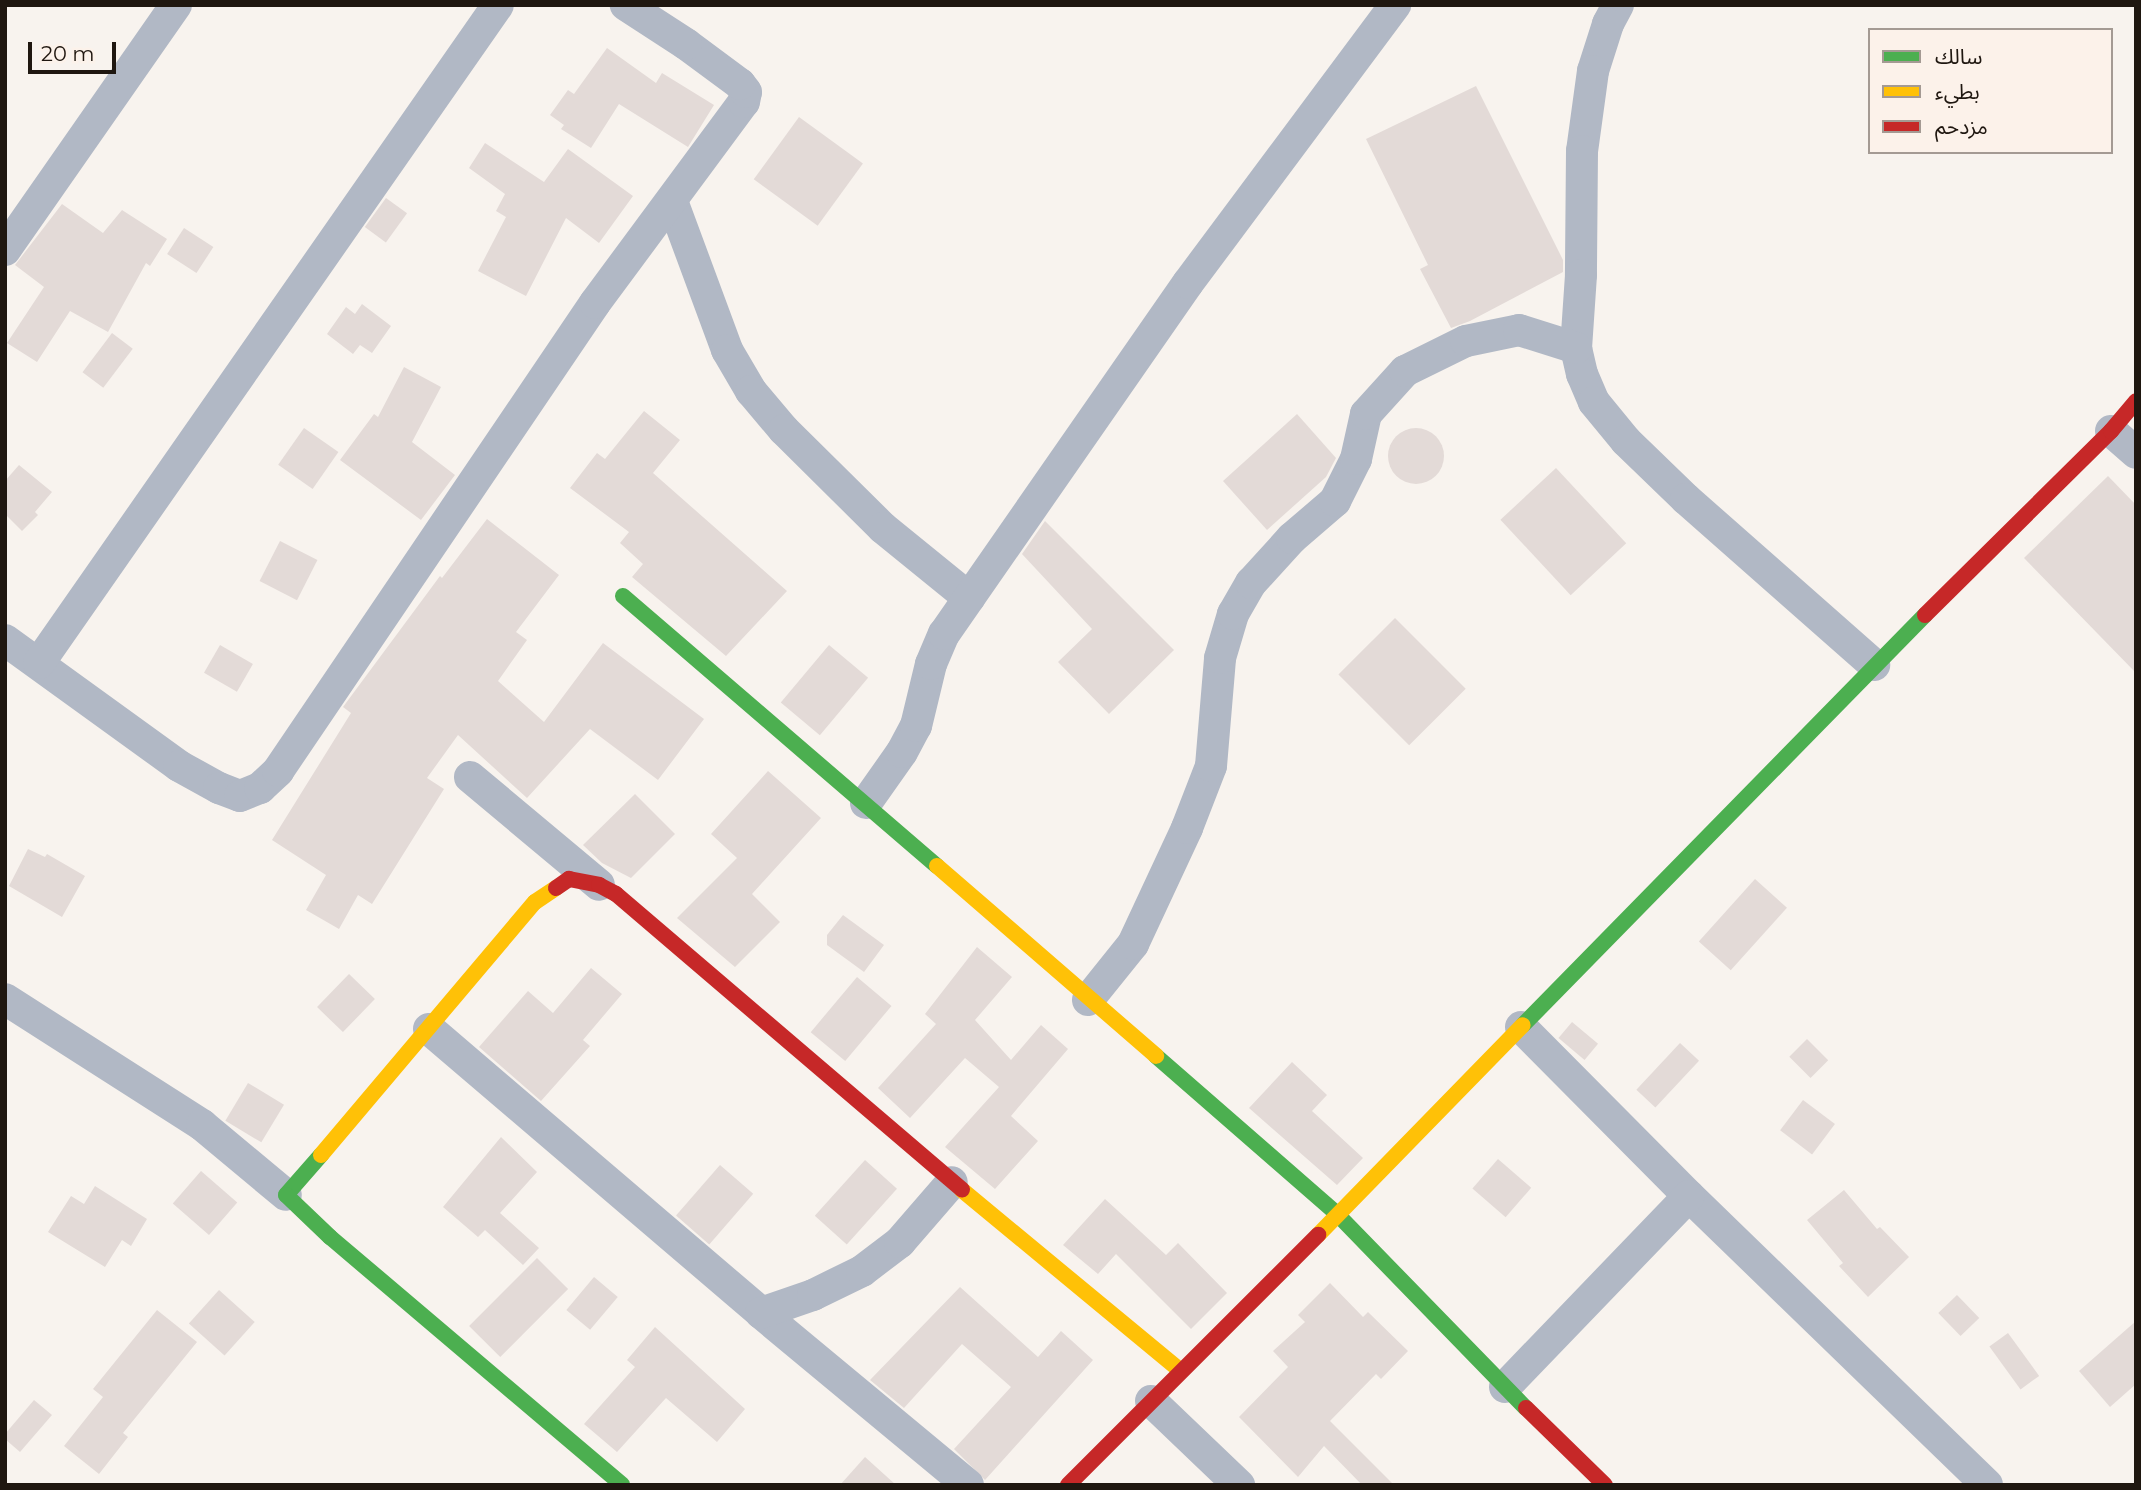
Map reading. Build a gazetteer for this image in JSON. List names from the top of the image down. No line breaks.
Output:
{"legend":["سالك","بطيء","مزدحم"],"scale_bar":"20 m"}
